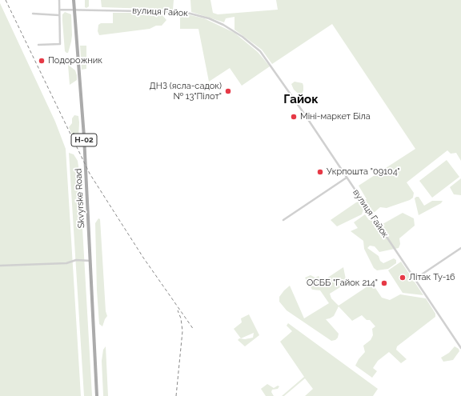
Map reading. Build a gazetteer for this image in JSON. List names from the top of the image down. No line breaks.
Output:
{"streets":{"main road":["Н-02","Skvyrske Road"],"street":["вулиця Гайок"]},"crossings":[["вулиця Гайок","Skvyrske Road"]],"districts":["Гайок"],"places":["Подорожник","ДНЗ (ясла-садок) № 13\"Пілот\"","Міні-маркет Біла","Укрпошта \"09104\"","Літак Ту-16","ОСББ \"Гайок 214\""]}
